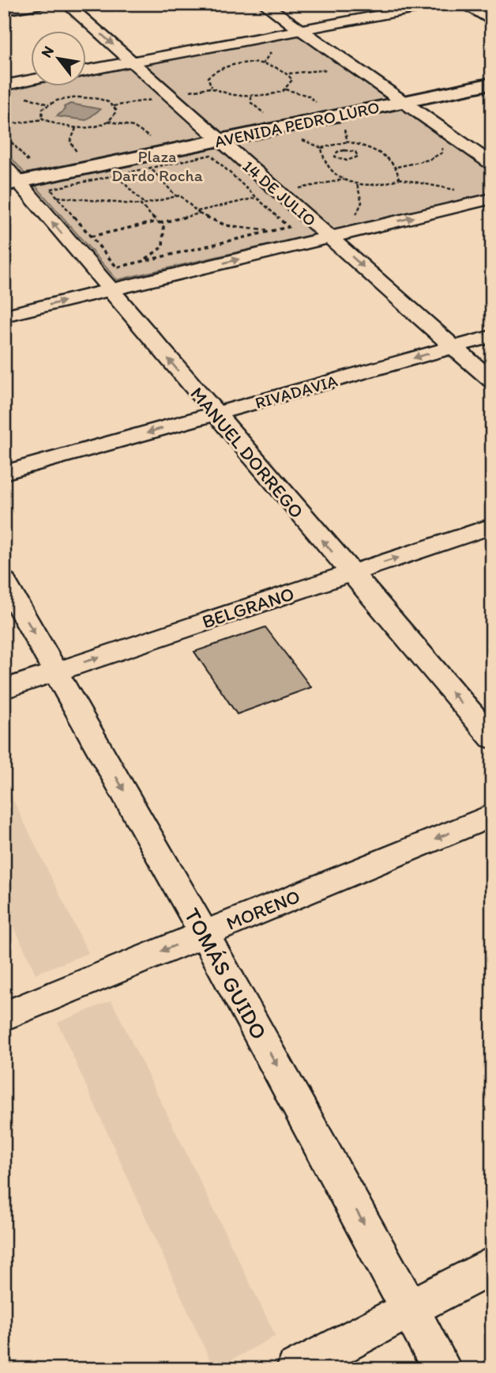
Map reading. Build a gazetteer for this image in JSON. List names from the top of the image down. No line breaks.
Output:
{"streets":{"main road":["AVENIDA PEDRO LURO"],"street":["14 DE JULIO","RIVADAVIA","MANUEL DORREGO","BELGRANO","MORENO","TOMÁS GUIDO"]},"crossings":[["AVENIDA PEDRO LURO","14 DE JULIO"],["AVENIDA PEDRO LURO","MANUEL DORREGO"],["14 DE JULIO","RIVADAVIA"],["RIVADAVIA","MANUEL DORREGO"],["MANUEL DORREGO","BELGRANO"],["BELGRANO","TOMÁS GUIDO"],["MORENO","TOMÁS GUIDO"]],"one_way":["14 DE JULIO","MANUEL DORREGO","BELGRANO","MORENO","TOMÁS GUIDO"],"parks":["Plaza Dardo Rocha"],"north":"top left"}
